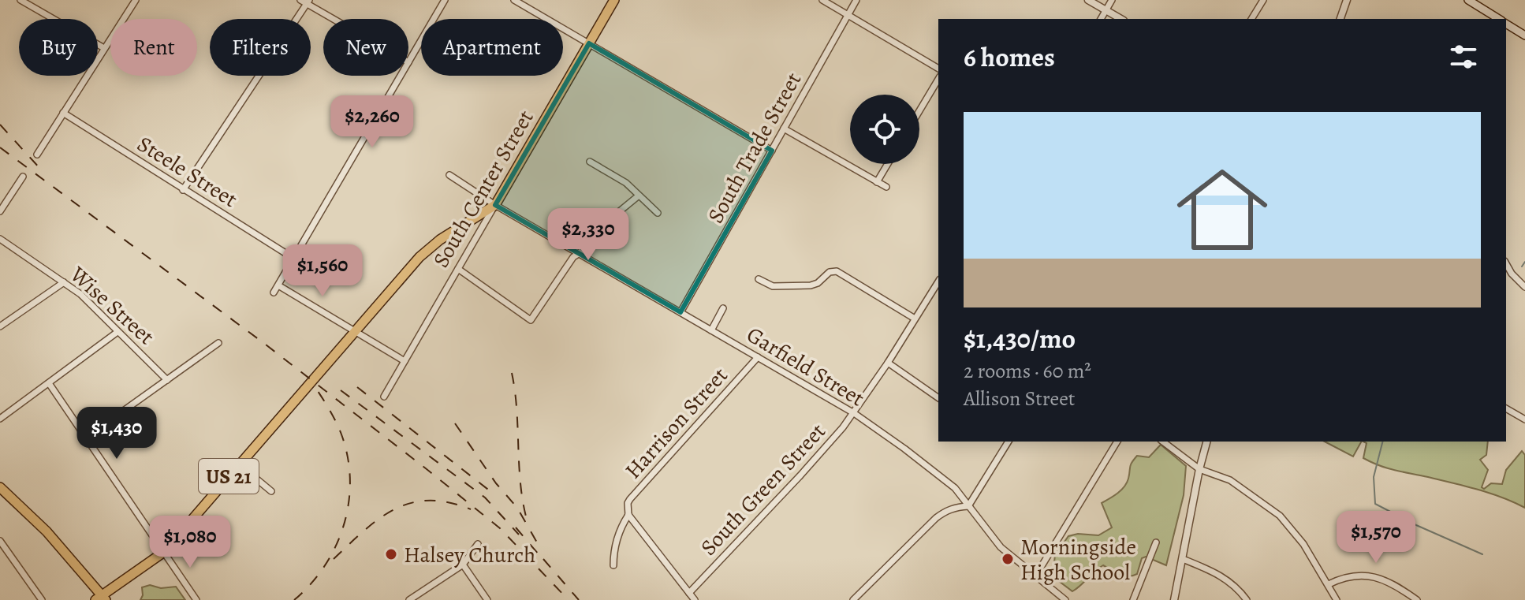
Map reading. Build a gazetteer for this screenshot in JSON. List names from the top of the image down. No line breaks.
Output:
{"streets":{"main road":["South Center Street","US 21"],"street":["South Trade Street","Steele Street","Wise Street","Garfield Street","Harrison Street","South Green Street"]},"crossings":[["South Trade Street","Garfield Street"],["South Center Street","Garfield Street"],["South Center Street","US 21"],["Garfield Street","Harrison Street"],["Garfield Street","US 21"],["Garfield Street","South Green Street"]],"places":["Halsey Church","Morningside High School"],"page":{"chip":["Buy","Rent","Filters","New","Apartment"],"heading":"6 homes","list":[{"name":"$1,430/mo","note":"2 rooms · 60 m² · Allison Street"}],"price":["$2,260","$2,330","$1,560","$1,430","$1,570","$1,080"]}}
